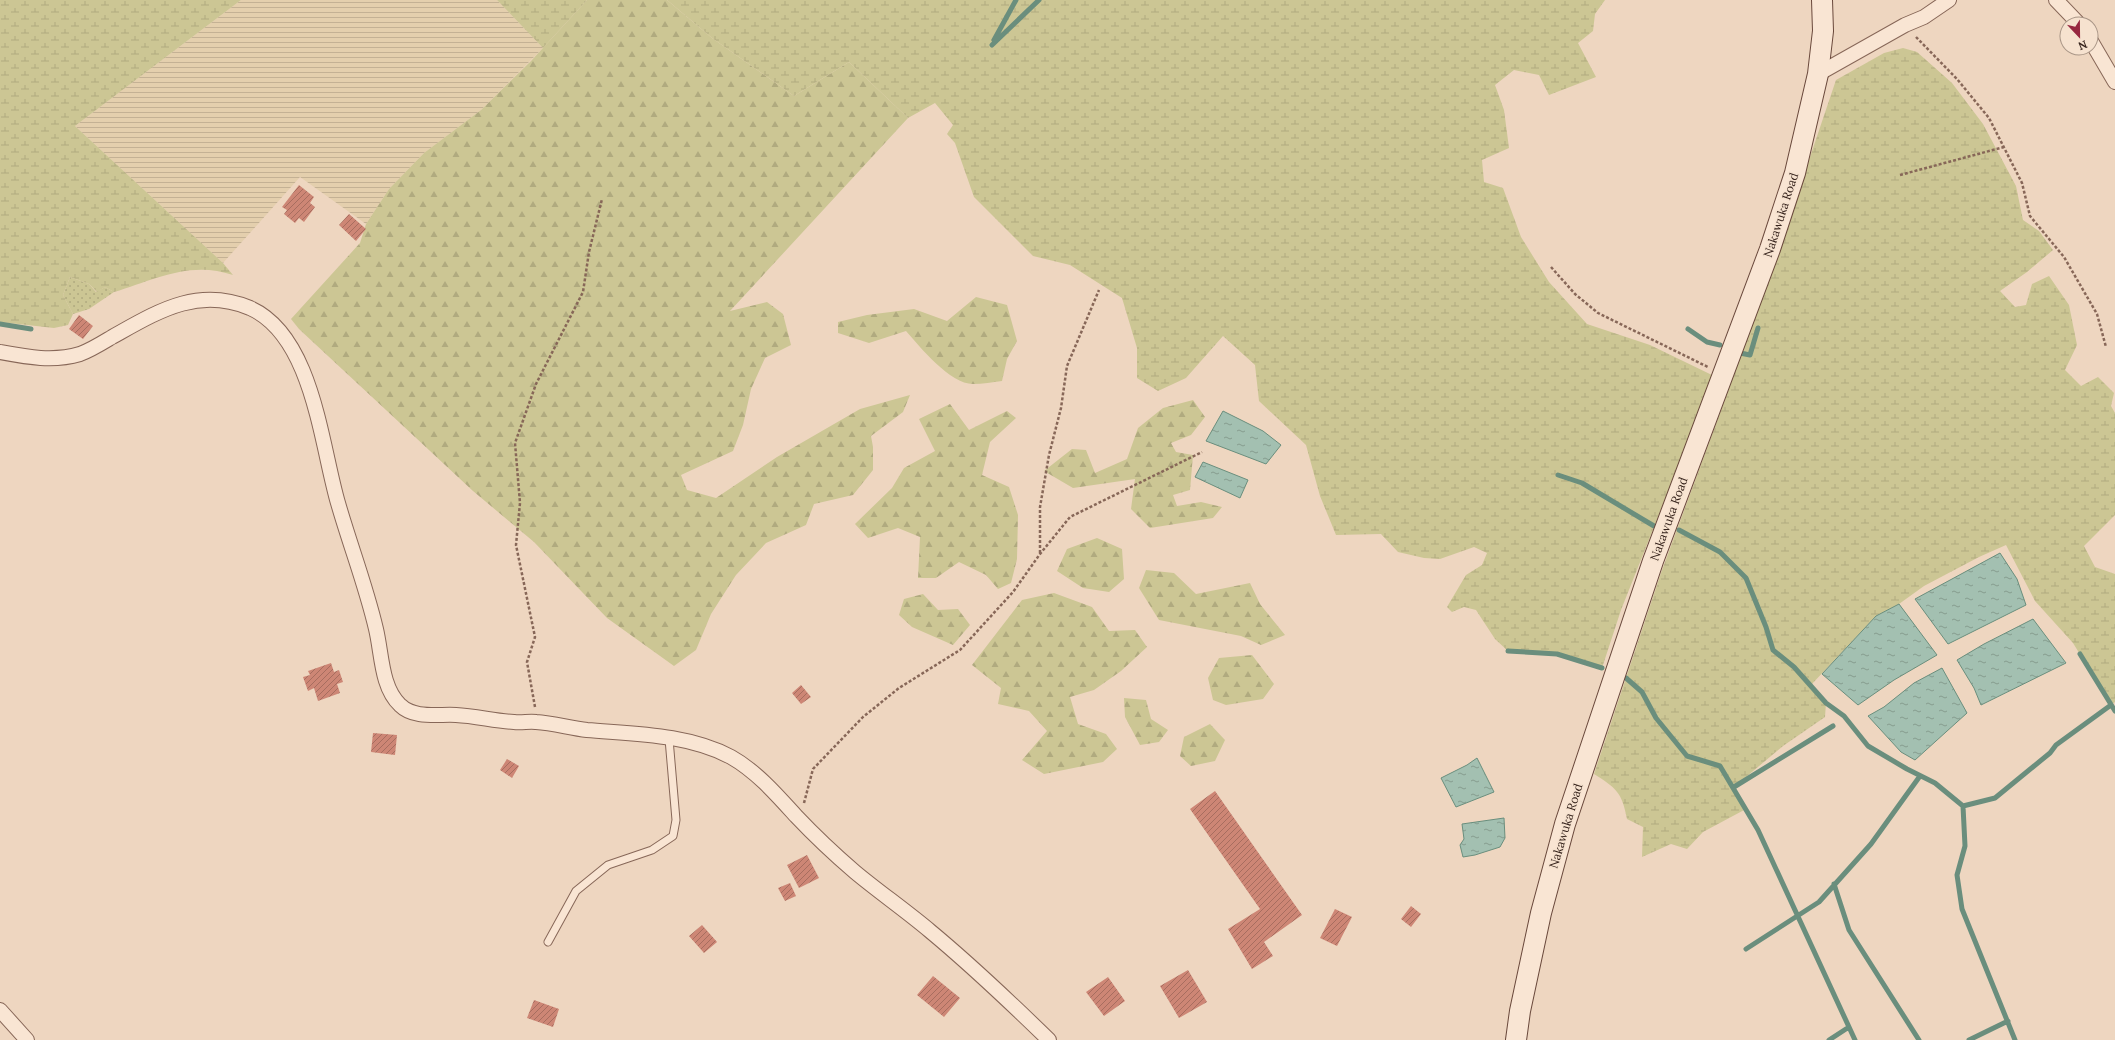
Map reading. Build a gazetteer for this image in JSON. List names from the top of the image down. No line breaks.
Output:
{"streets":{"main road":["Nakawuka Road"]},"north":"bottom"}
